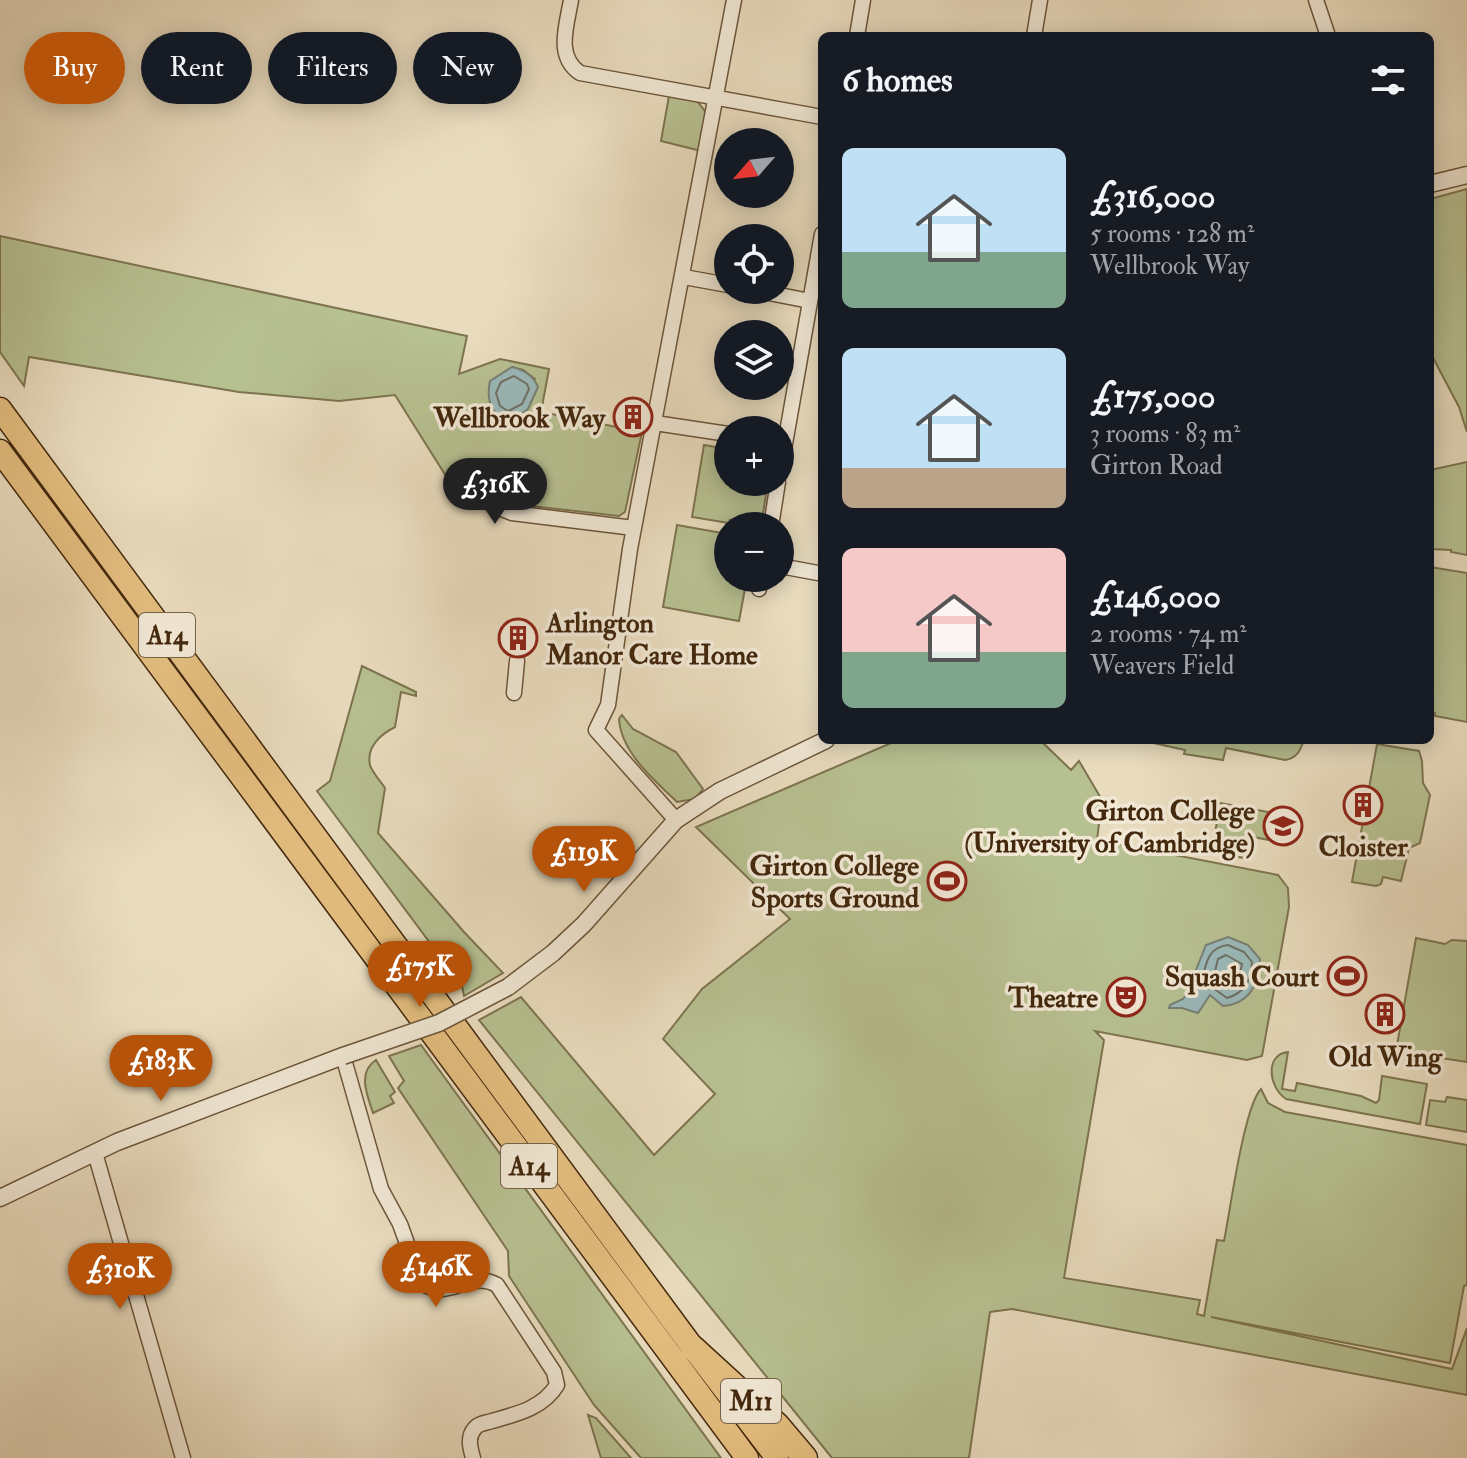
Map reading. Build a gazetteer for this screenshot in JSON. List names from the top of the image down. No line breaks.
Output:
{"streets":{"highway":["A14","M11"]},"crossings":[["A14","M11"]],"places":{"building":["Wellbrook Way","Arlington Manor Care Home","Cloister","Old Wing"],"school or university":["Girton College (University of Cambridge)"],"sports":["Girton College Sports Ground","Squash Court"],"theatre":["Theatre"]},"north":"bottom left","page":{"chip":["Buy","Rent","Filters","New"],"heading":"6 homes","map_buttons":["+","−"],"list":[{"name":"£316,000","note":"5 rooms · 128 m² · Wellbrook Way"},{"name":"£175,000","note":"3 rooms · 83 m² · Girton Road"},{"name":"£146,000","note":"2 rooms · 74 m² · Weavers Field"}],"price":["£316K","£119K","£175K","£183K","£146K","£310K"]}}
